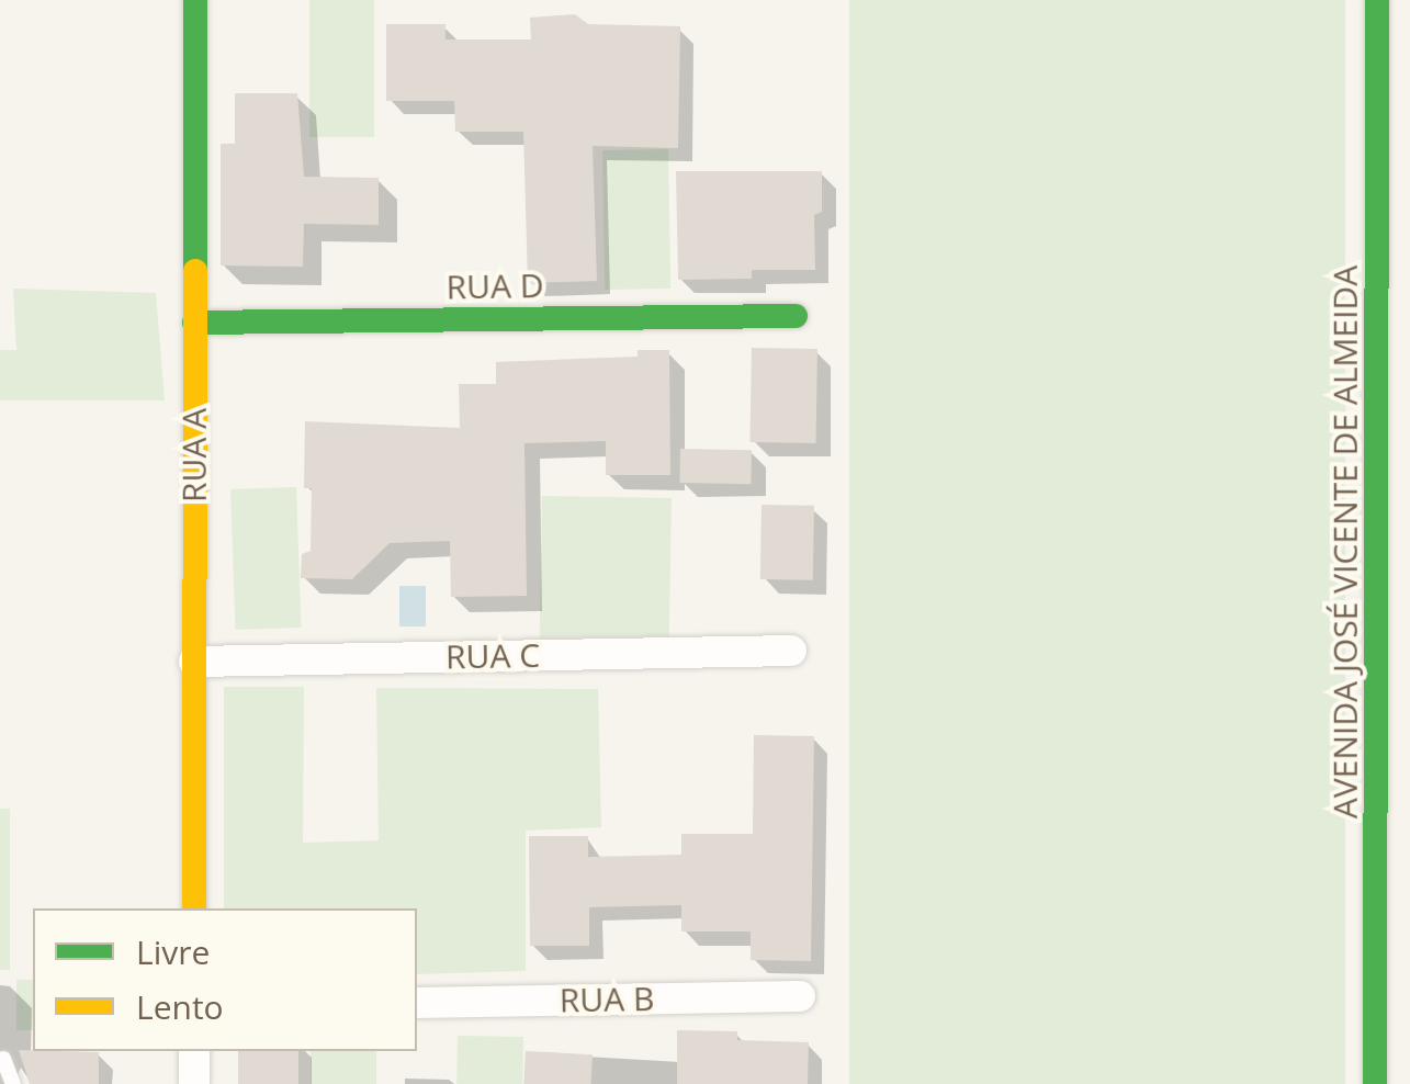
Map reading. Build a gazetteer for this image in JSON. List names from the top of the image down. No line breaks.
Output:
{"streets":{"street":["RUA D","RUA A","AVENIDA JOSÉ VICENTE DE ALMEIDA","RUA C","RUA B"]},"crossings":[["RUA D","RUA A"],["RUA A","RUA C"]],"legend":["Livre","Lento"]}
